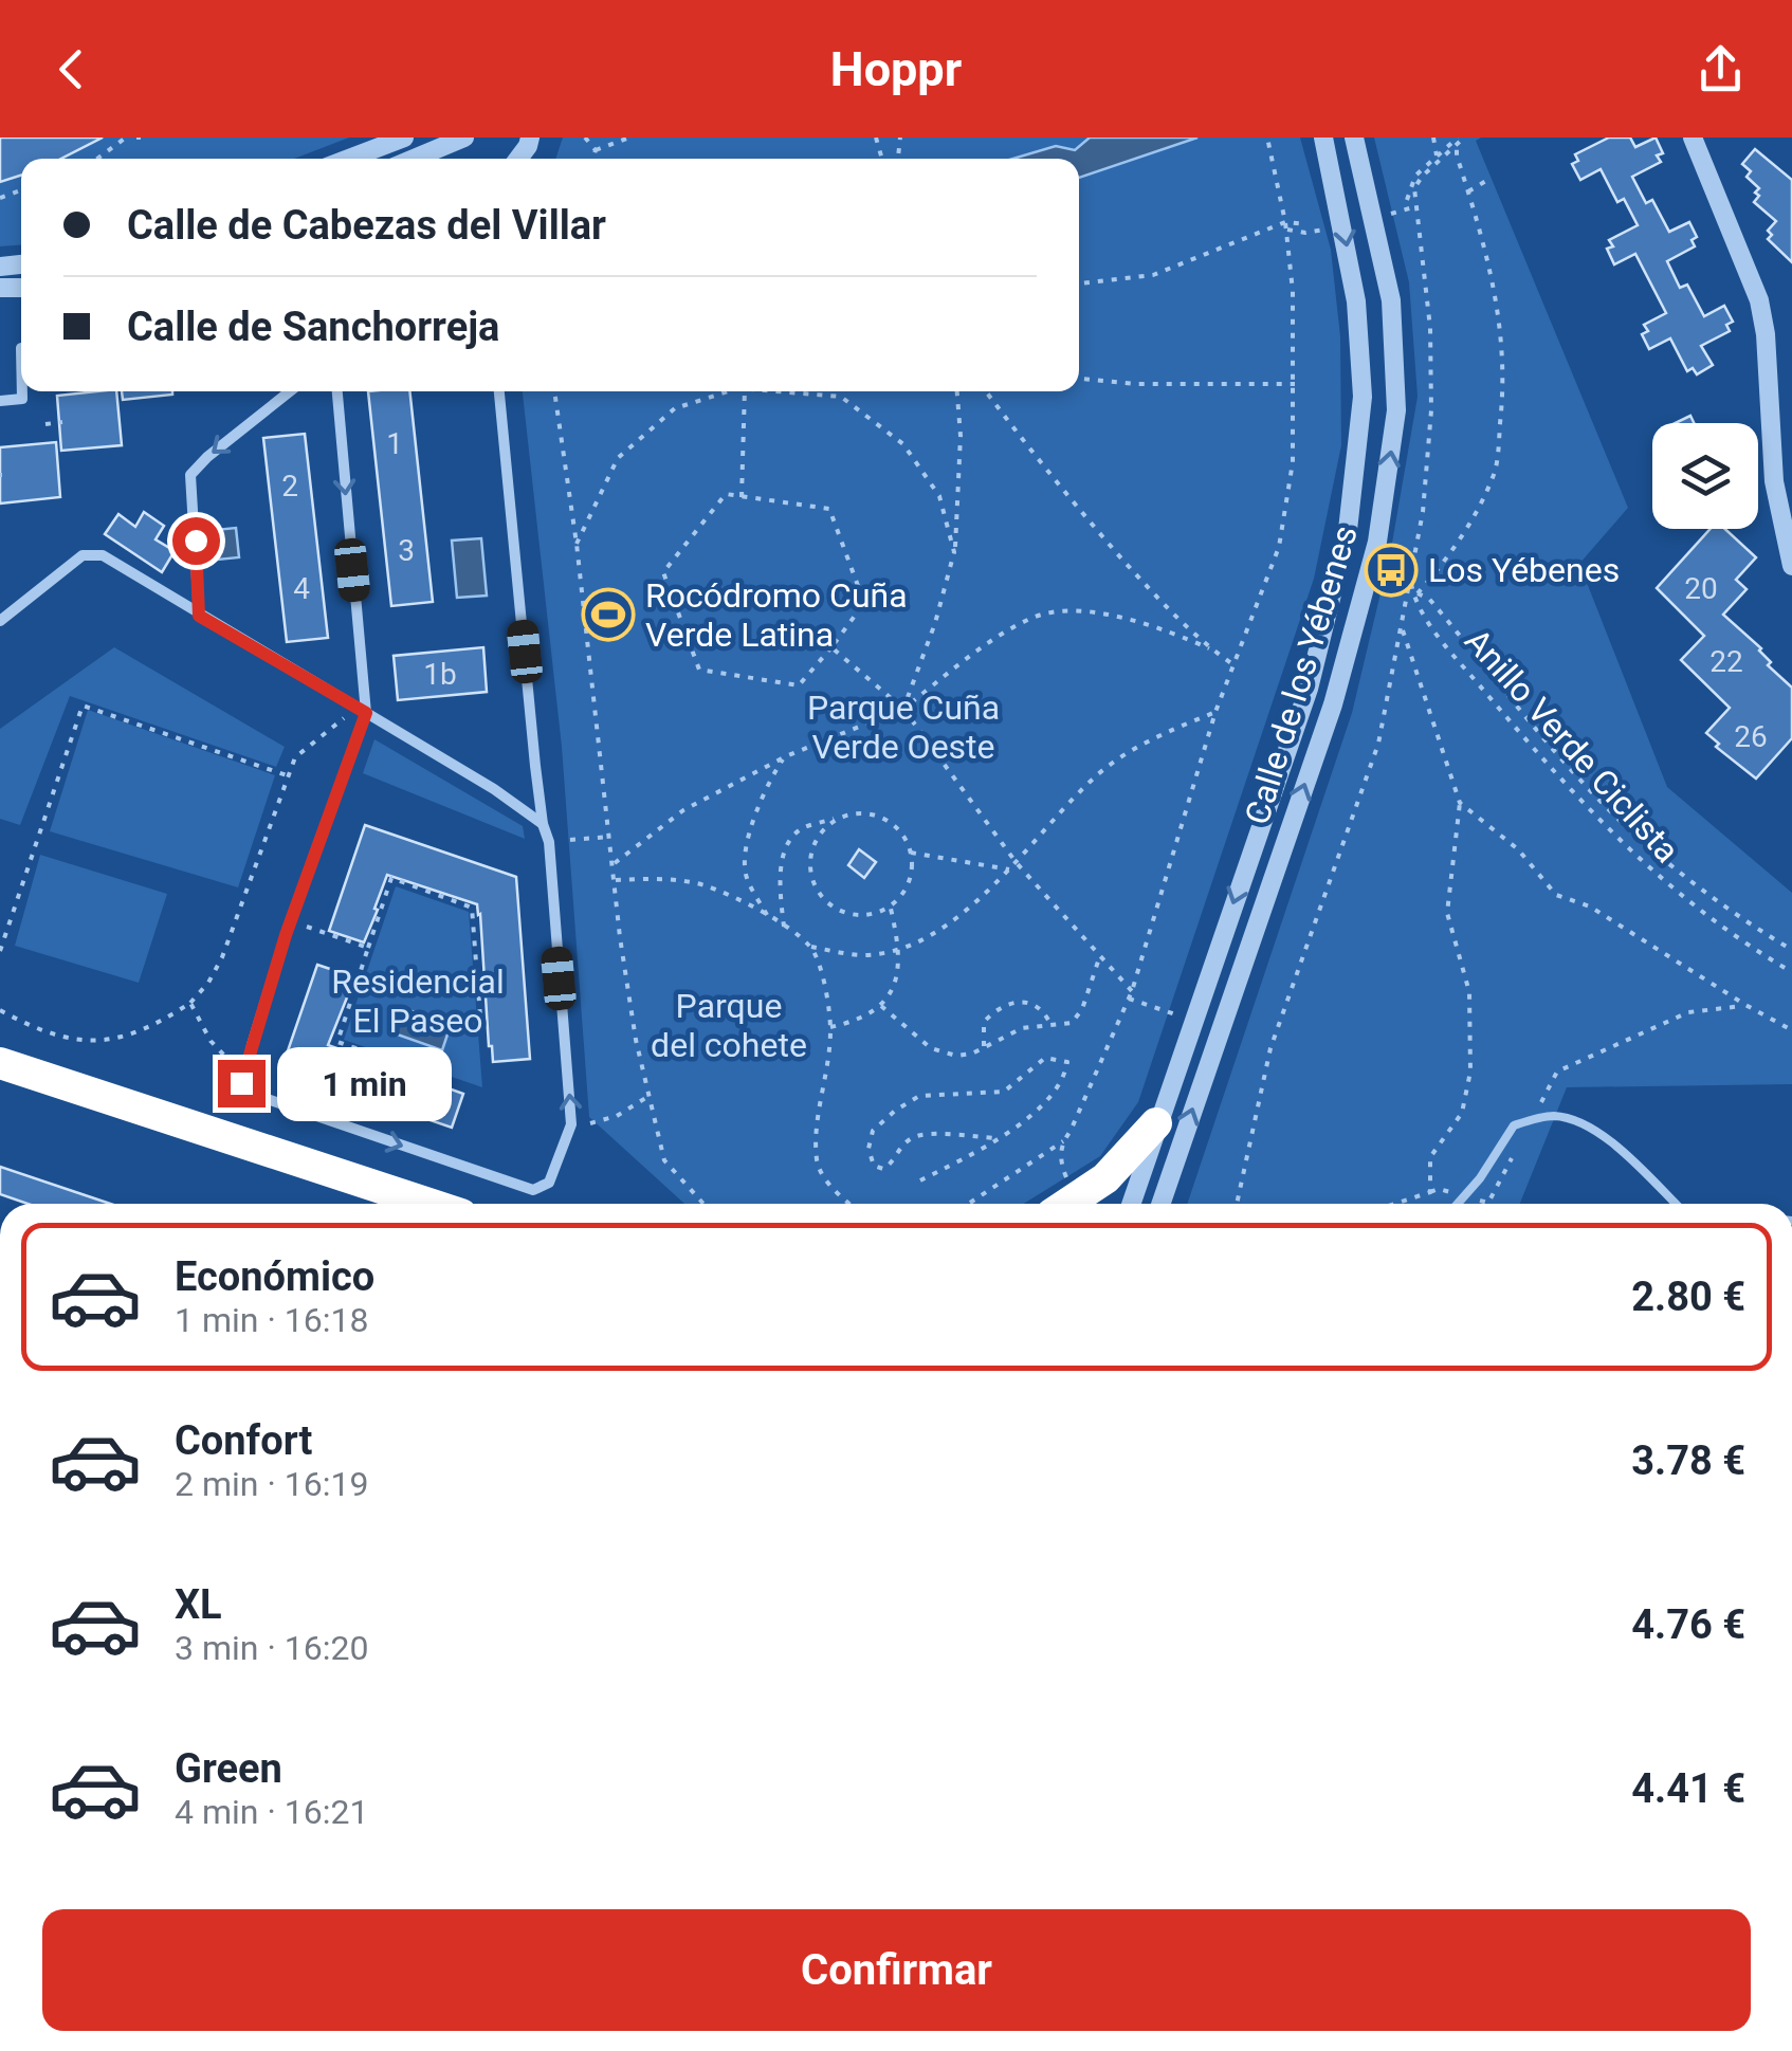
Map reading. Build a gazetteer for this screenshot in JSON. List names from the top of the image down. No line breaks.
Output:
{"streets":{"street":["Calle de los Yébenes"],"path":["Anillo Verde Ciclista"]},"parks":["Parque Cuña Verde Oeste","Residencial El Paseo","Parque del cohete"],"places":{"bus stop":["Los Yébenes"],"sports":["Rocódromo Cuña Verde Latina"]},"house_numbers":["1","2","3","4","20","22","1b","26"],"page":{"header":"Hoppr","banner":["Calle de Cabezas del Villar","Calle de Sanchorreja"],"bubble":"1 min","list":[{"name":"Económico","note":"1 min · 16:18","value":"2.80 €"},{"name":"Confort","note":"2 min · 16:19","value":"3.78 €"},{"name":"XL","note":"3 min · 16:20","value":"4.76 €"},{"name":"Green","note":"4 min · 16:21","value":"4.41 €"}],"buttons":"Confirmar"}}
